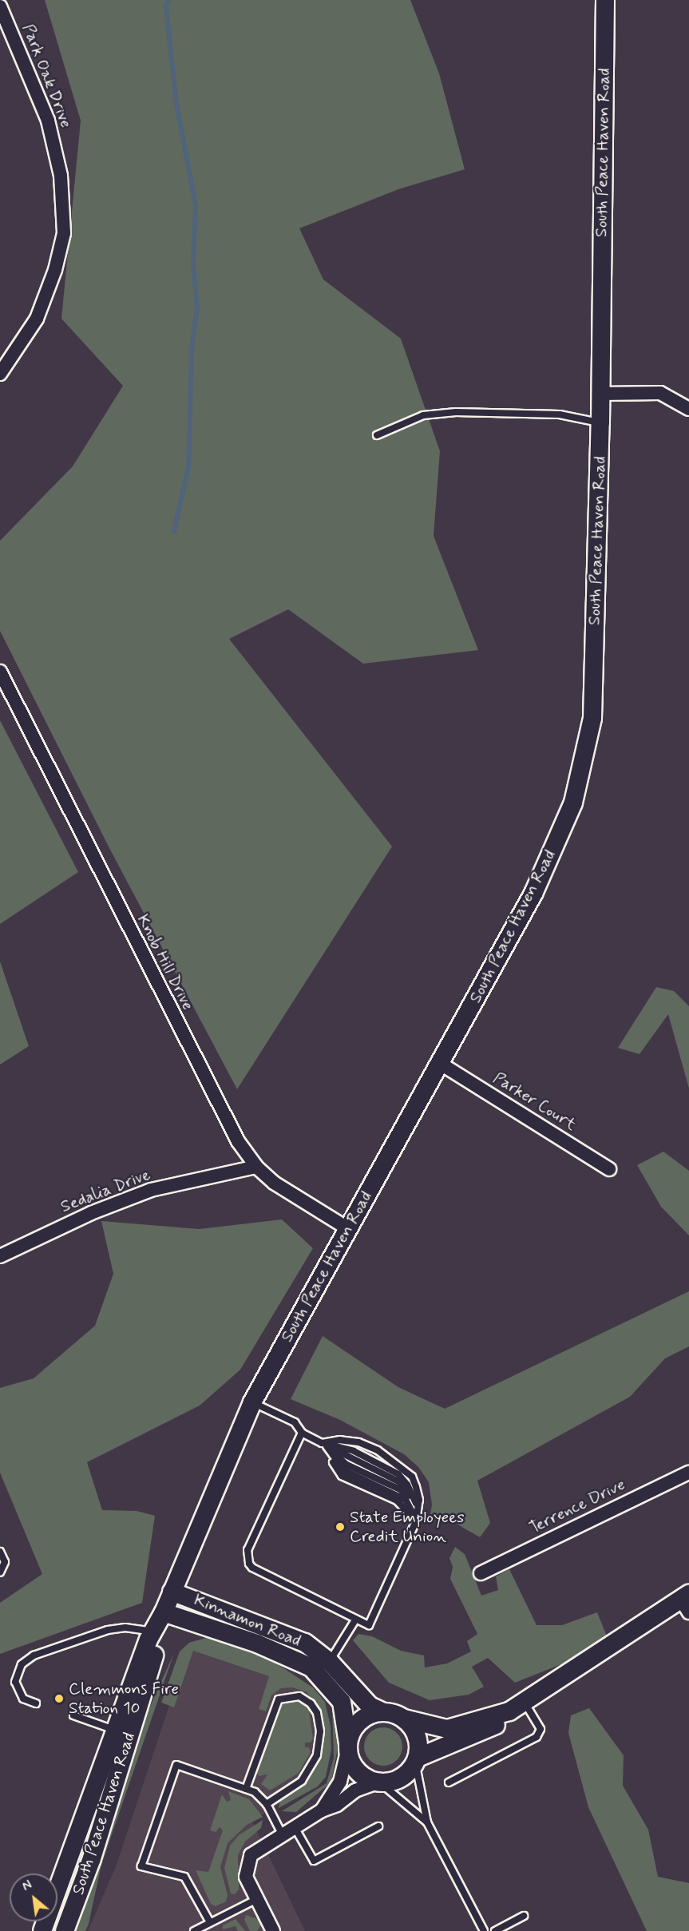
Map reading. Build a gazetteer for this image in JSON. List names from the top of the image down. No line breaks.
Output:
{"streets":{"main road":["South Peace Haven Road","Kinnamon Road"],"street":["Park Oak Drive","Knob Hill Drive","Parker Court","Sedalia Drive","Terrence Drive"]},"crossings":[["South Peace Haven Road","Knob Hill Drive"],["South Peace Haven Road","Parker Court"],["South Peace Haven Road","Kinnamon Road"],["Knob Hill Drive","Sedalia Drive"]],"places":["State Employees Credit Union","Clemmons Fire Station 10"],"north":"top left"}
